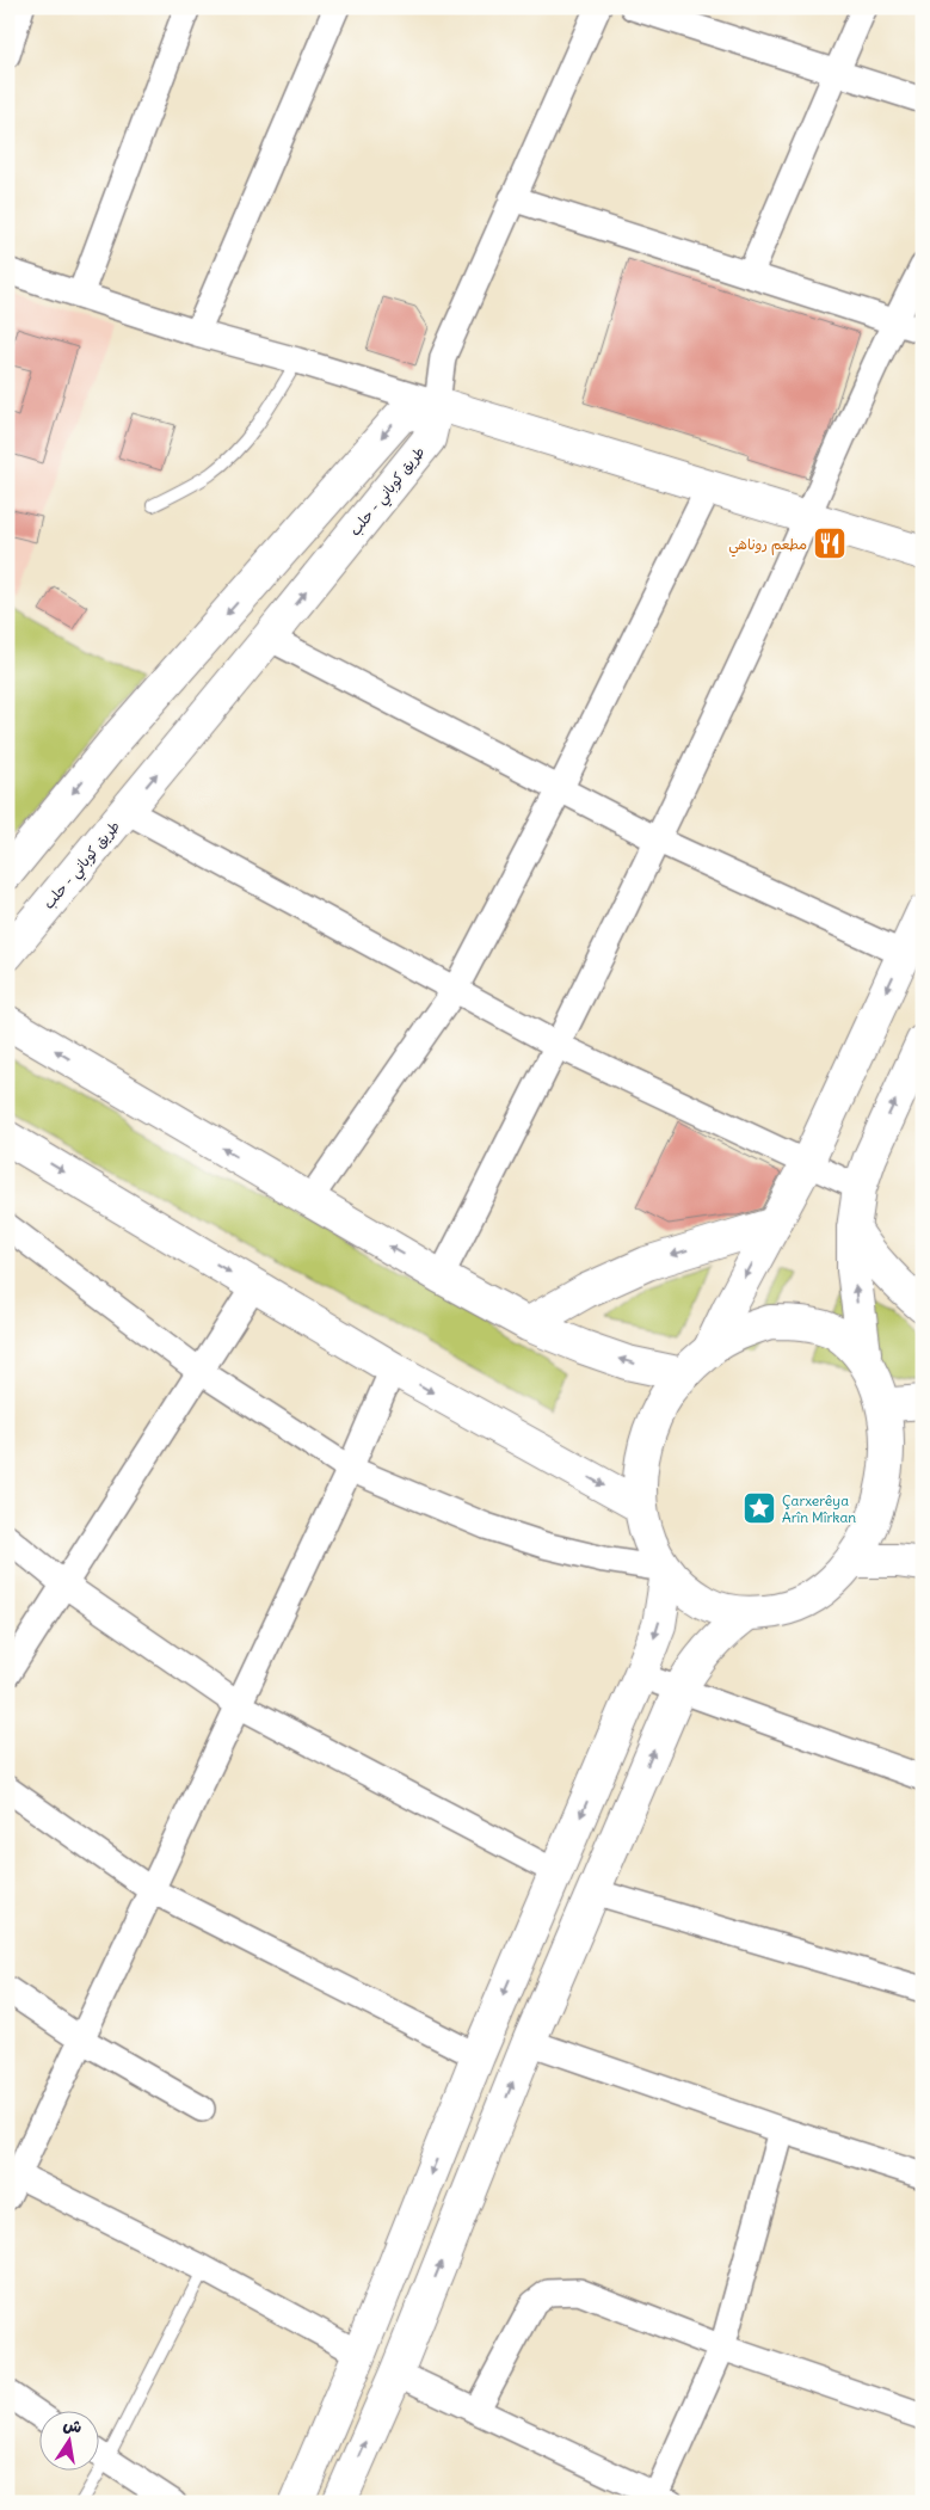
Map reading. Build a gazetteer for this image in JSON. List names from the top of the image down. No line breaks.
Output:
{"streets":{"main road":["طريق كوباني - حلب"]},"places":{"restaurant":["مطعم روناهي"],"place":["Çarxerêya Arîn Mîrkan"]},"north":"top"}
